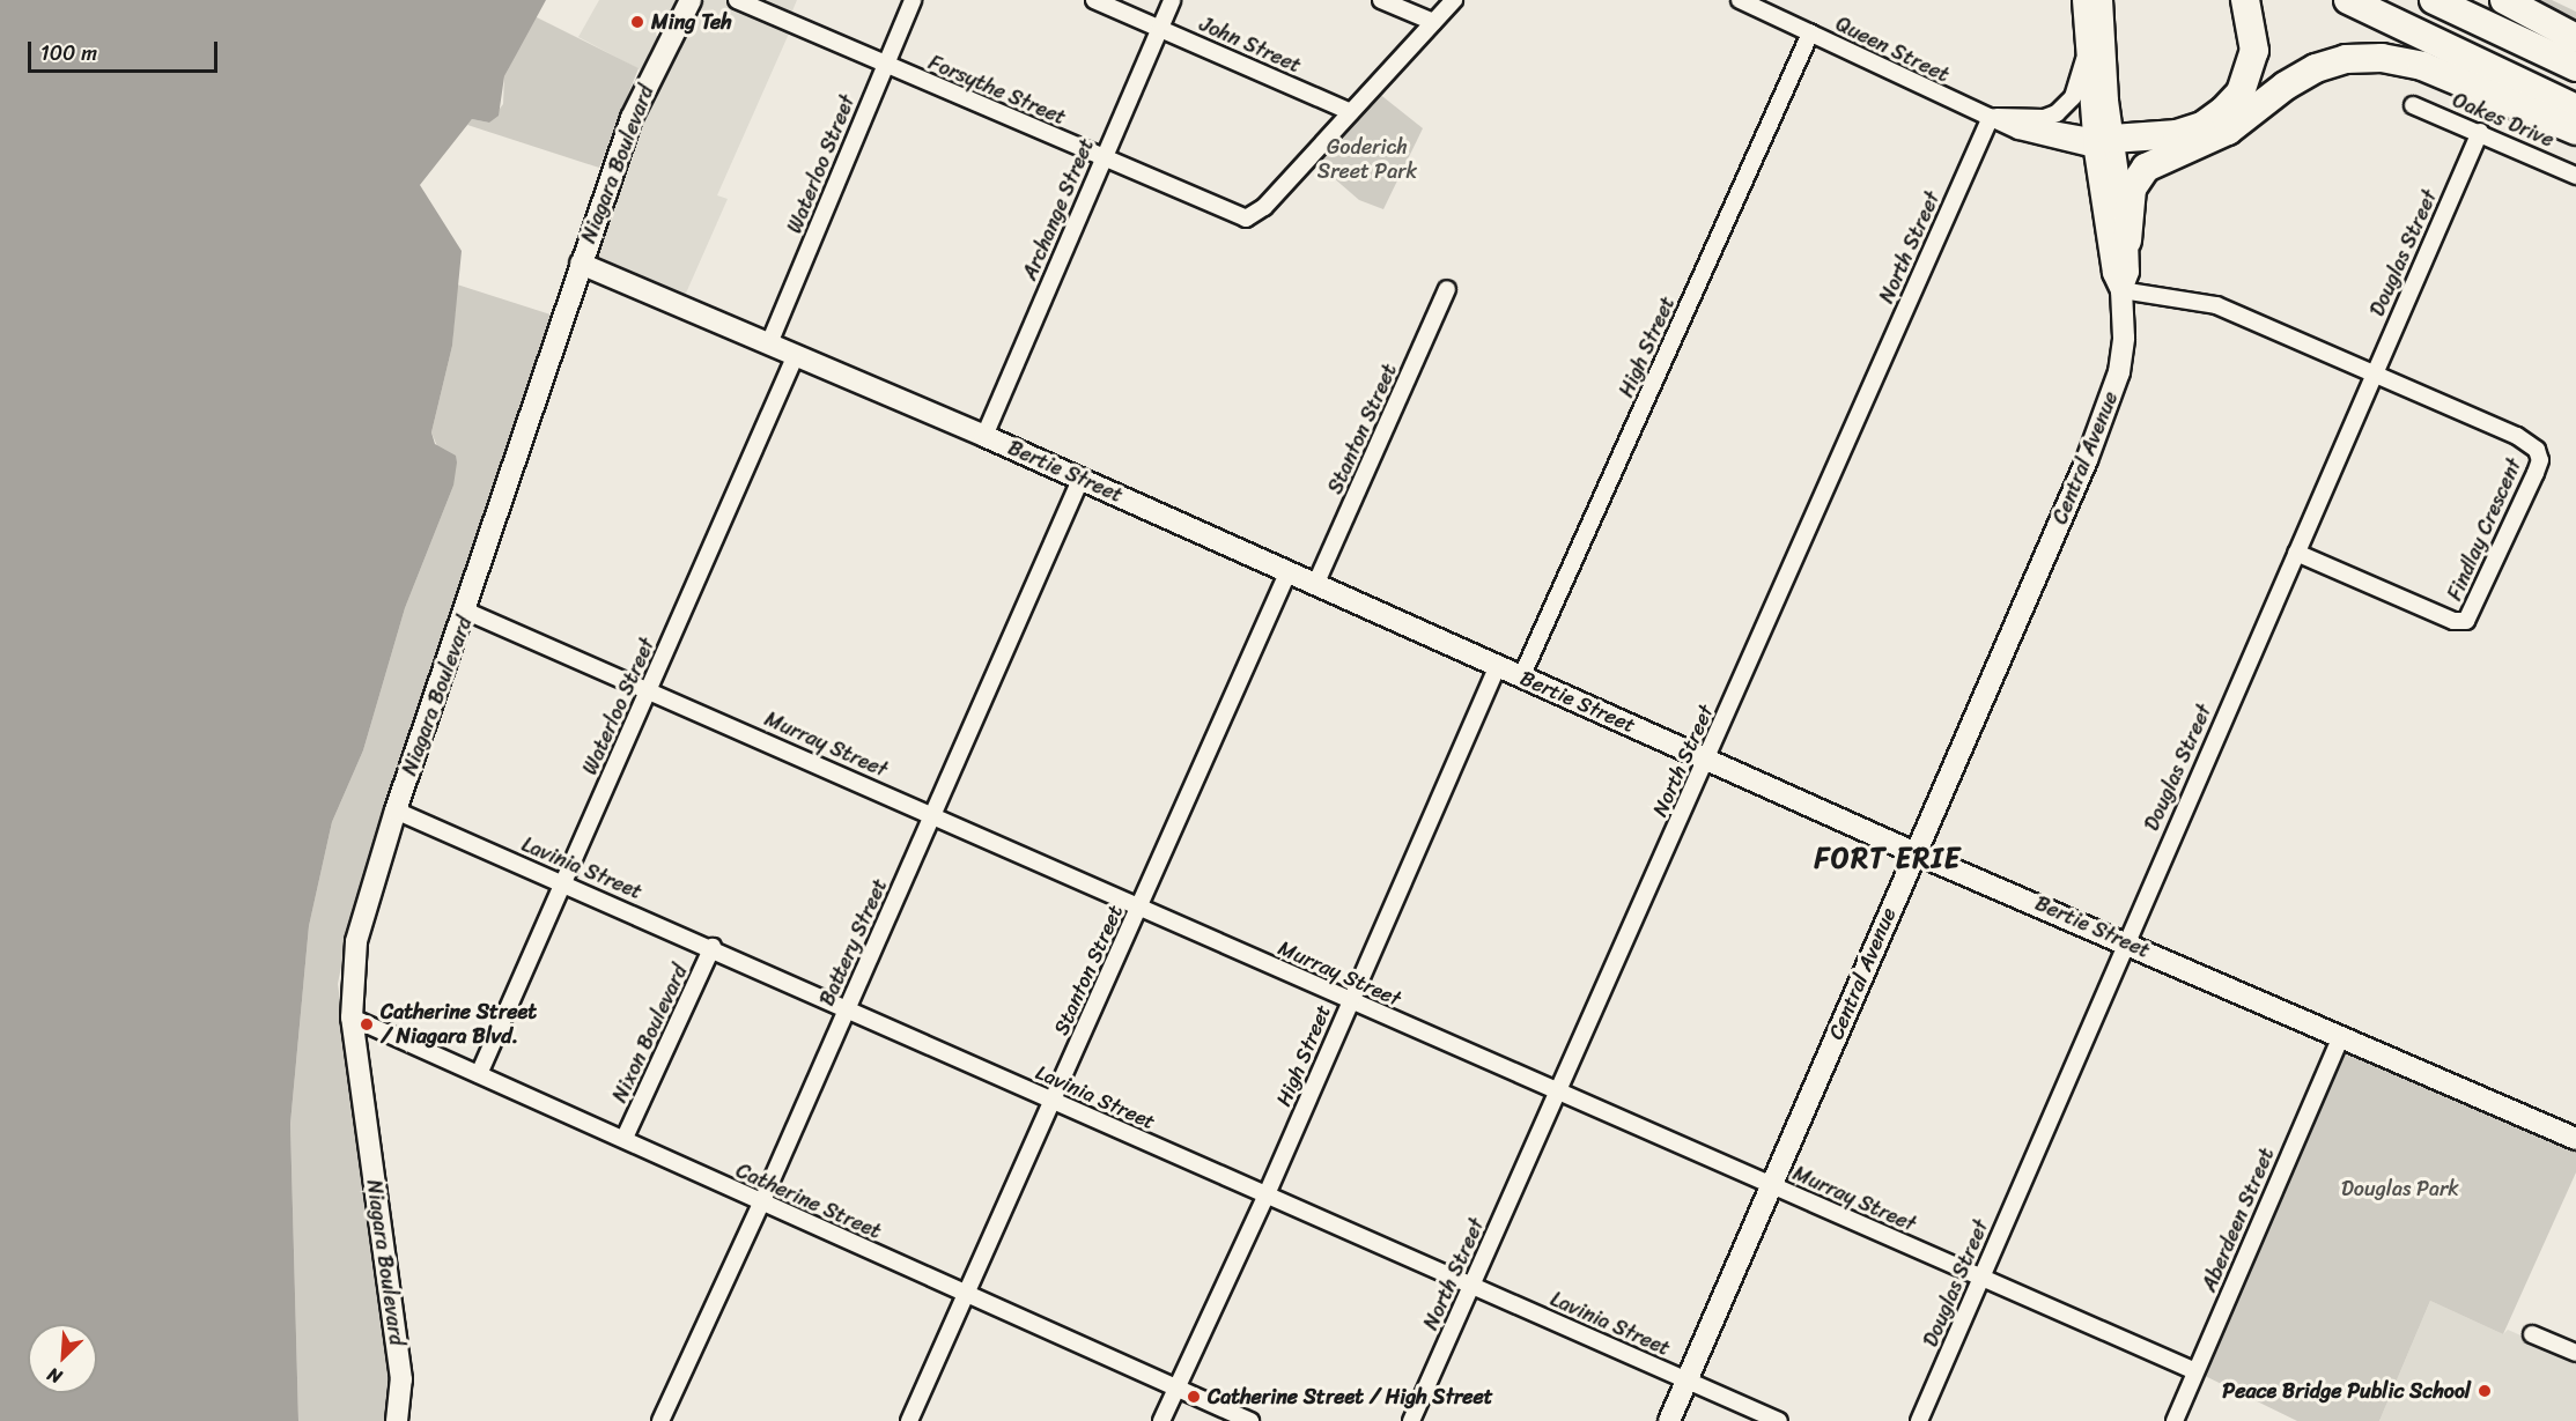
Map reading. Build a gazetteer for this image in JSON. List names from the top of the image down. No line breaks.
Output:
{"streets":{"main road":["Niagara Boulevard","Central Avenue","Bertie Street"],"street":["John Street","Queen Street","Forsythe Street","Oakes Drive","Waterloo Street","Archange Street","North Street","Douglas Street","High Street","Stanton Street","Findlay Crescent","Murray Street","Lavinia Street","Battery Street","Nixon Boulevard","Catherine Street","Aberdeen Street"]},"crossings":[["John Street","Forsythe Street"],["John Street","Archange Street"],["Queen Street","North Street"],["Queen Street","High Street"],["Queen Street","Central Avenue"],["Forsythe Street","Waterloo Street"],["Forsythe Street","Archange Street"],["Oakes Drive","Douglas Street"],["Niagara Boulevard","Bertie Street"],["Niagara Boulevard","Murray Street"],["Niagara Boulevard","Lavinia Street"],["Niagara Boulevard","Catherine Street"],["Waterloo Street","Bertie Street"],["Waterloo Street","Murray Street"],["Waterloo Street","Lavinia Street"],["Waterloo Street","Catherine Street"],["Archange Street","Bertie Street"],["North Street","Bertie Street"],["North Street","Murray Street"],["North Street","Lavinia Street"],["Douglas Street","Bertie Street"],["Douglas Street","Findlay Crescent"],["Douglas Street","Murray Street"],["High Street","Bertie Street"],["High Street","Murray Street"],["High Street","Lavinia Street"],["High Street","Catherine Street"],["Stanton Street","Bertie Street"],["Stanton Street","Murray Street"],["Stanton Street","Lavinia Street"],["Stanton Street","Catherine Street"],["Central Avenue","Bertie Street"],["Central Avenue","Murray Street"],["Central Avenue","Lavinia Street"],["Bertie Street","Battery Street"],["Bertie Street","Aberdeen Street"],["Murray Street","Battery Street"],["Murray Street","Aberdeen Street"],["Lavinia Street","Battery Street"],["Lavinia Street","Nixon Boulevard"],["Battery Street","Catherine Street"],["Nixon Boulevard","Catherine Street"]],"districts":["FORT ERIE"],"parks":["Goderich Sreet Park","Douglas Park"],"places":["Ming Teh","Catherine Street / Niagara Blvd.","Peace Bridge Public School","Catherine Street / High Street"],"scale_bar":"100 m","north":"bottom left"}
